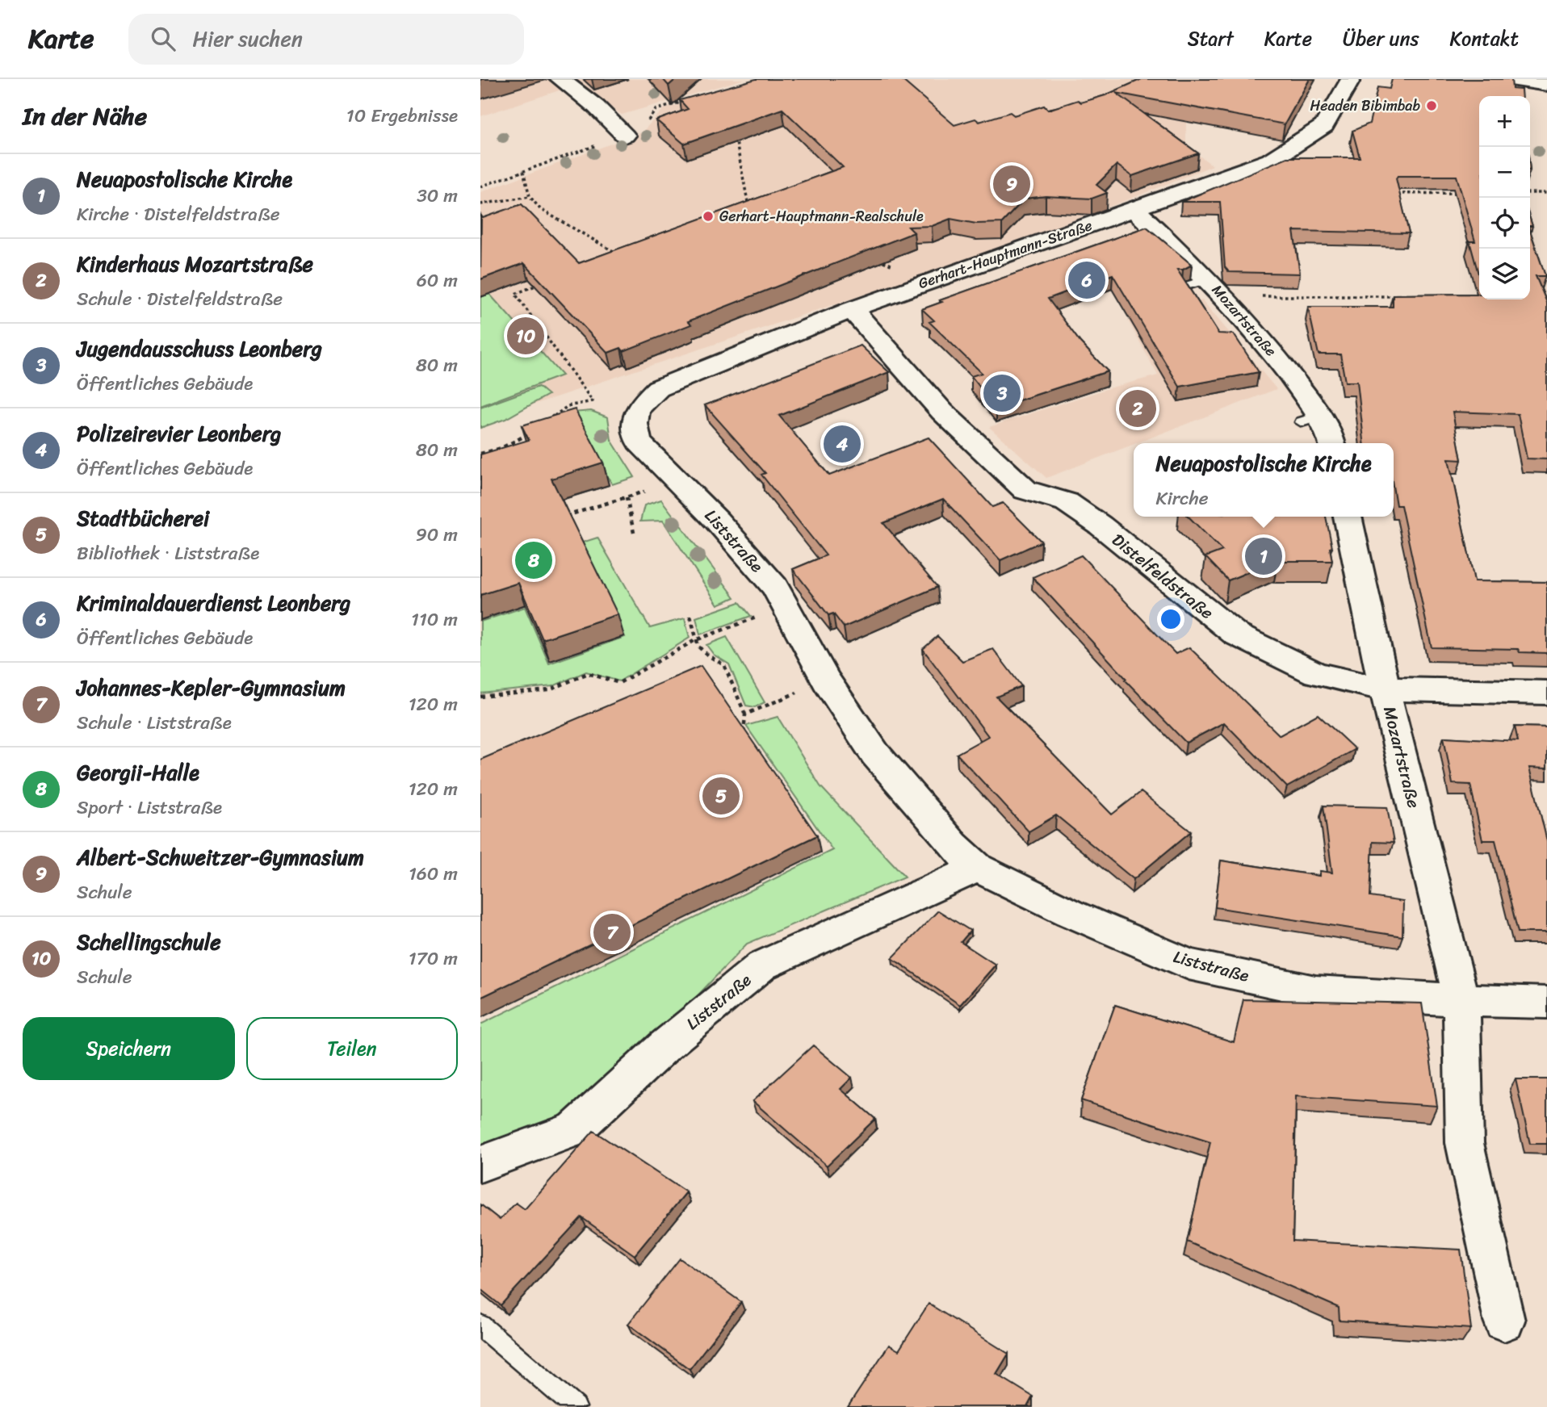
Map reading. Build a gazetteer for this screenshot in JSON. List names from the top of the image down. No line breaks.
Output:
{"streets":{"street":["Gerhart-Hauptmann-Straße","Mozartstraße","Liststraße","Distelfeldstraße"]},"crossings":[["Gerhart-Hauptmann-Straße","Mozartstraße"],["Gerhart-Hauptmann-Straße","Liststraße"],["Gerhart-Hauptmann-Straße","Distelfeldstraße"],["Mozartstraße","Liststraße"],["Mozartstraße","Distelfeldstraße"]],"places":["Headen Bibimbab","Gerhart-Hauptmann-Realschule"],"page":{"header":"Karte","search":"Hier suchen","nav":["Start","Karte","Über uns","Kontakt"],"heading":["In der Nähe","10 Ergebnisse"],"map_buttons":["+","−"],"list":[{"mark":"1","name":"Neuapostolische Kirche","note":"Kirche · Distelfeldstraße","value":"30 m"},{"mark":"2","name":"Kinderhaus Mozartstraße","note":"Schule · Distelfeldstraße","value":"60 m"},{"mark":"3","name":"Jugendausschuss Leonberg","note":"Öffentliches Gebäude","value":"80 m"},{"mark":"4","name":"Polizeirevier Leonberg","note":"Öffentliches Gebäude","value":"80 m"},{"mark":"5","name":"Stadtbücherei","note":"Bibliothek · Liststraße","value":"90 m"},{"mark":"6","name":"Kriminaldauerdienst Leonberg","note":"Öffentliches Gebäude","value":"110 m"},{"mark":"7","name":"Johannes-Kepler-Gymnasium","note":"Schule · Liststraße","value":"120 m"},{"mark":"8","name":"Georgii-Halle","note":"Sport · Liststraße","value":"120 m"},{"mark":"9","name":"Albert-Schweitzer-Gymnasium","note":"Schule","value":"160 m"},{"mark":"10","name":"Schellingschule","note":"Schule","value":"170 m"}],"pins":["9","6","10","3","2","4","1","8","5","7"],"popup":["Neuapostolische Kirche","Kirche"],"buttons":["Speichern","Teilen"]}}
